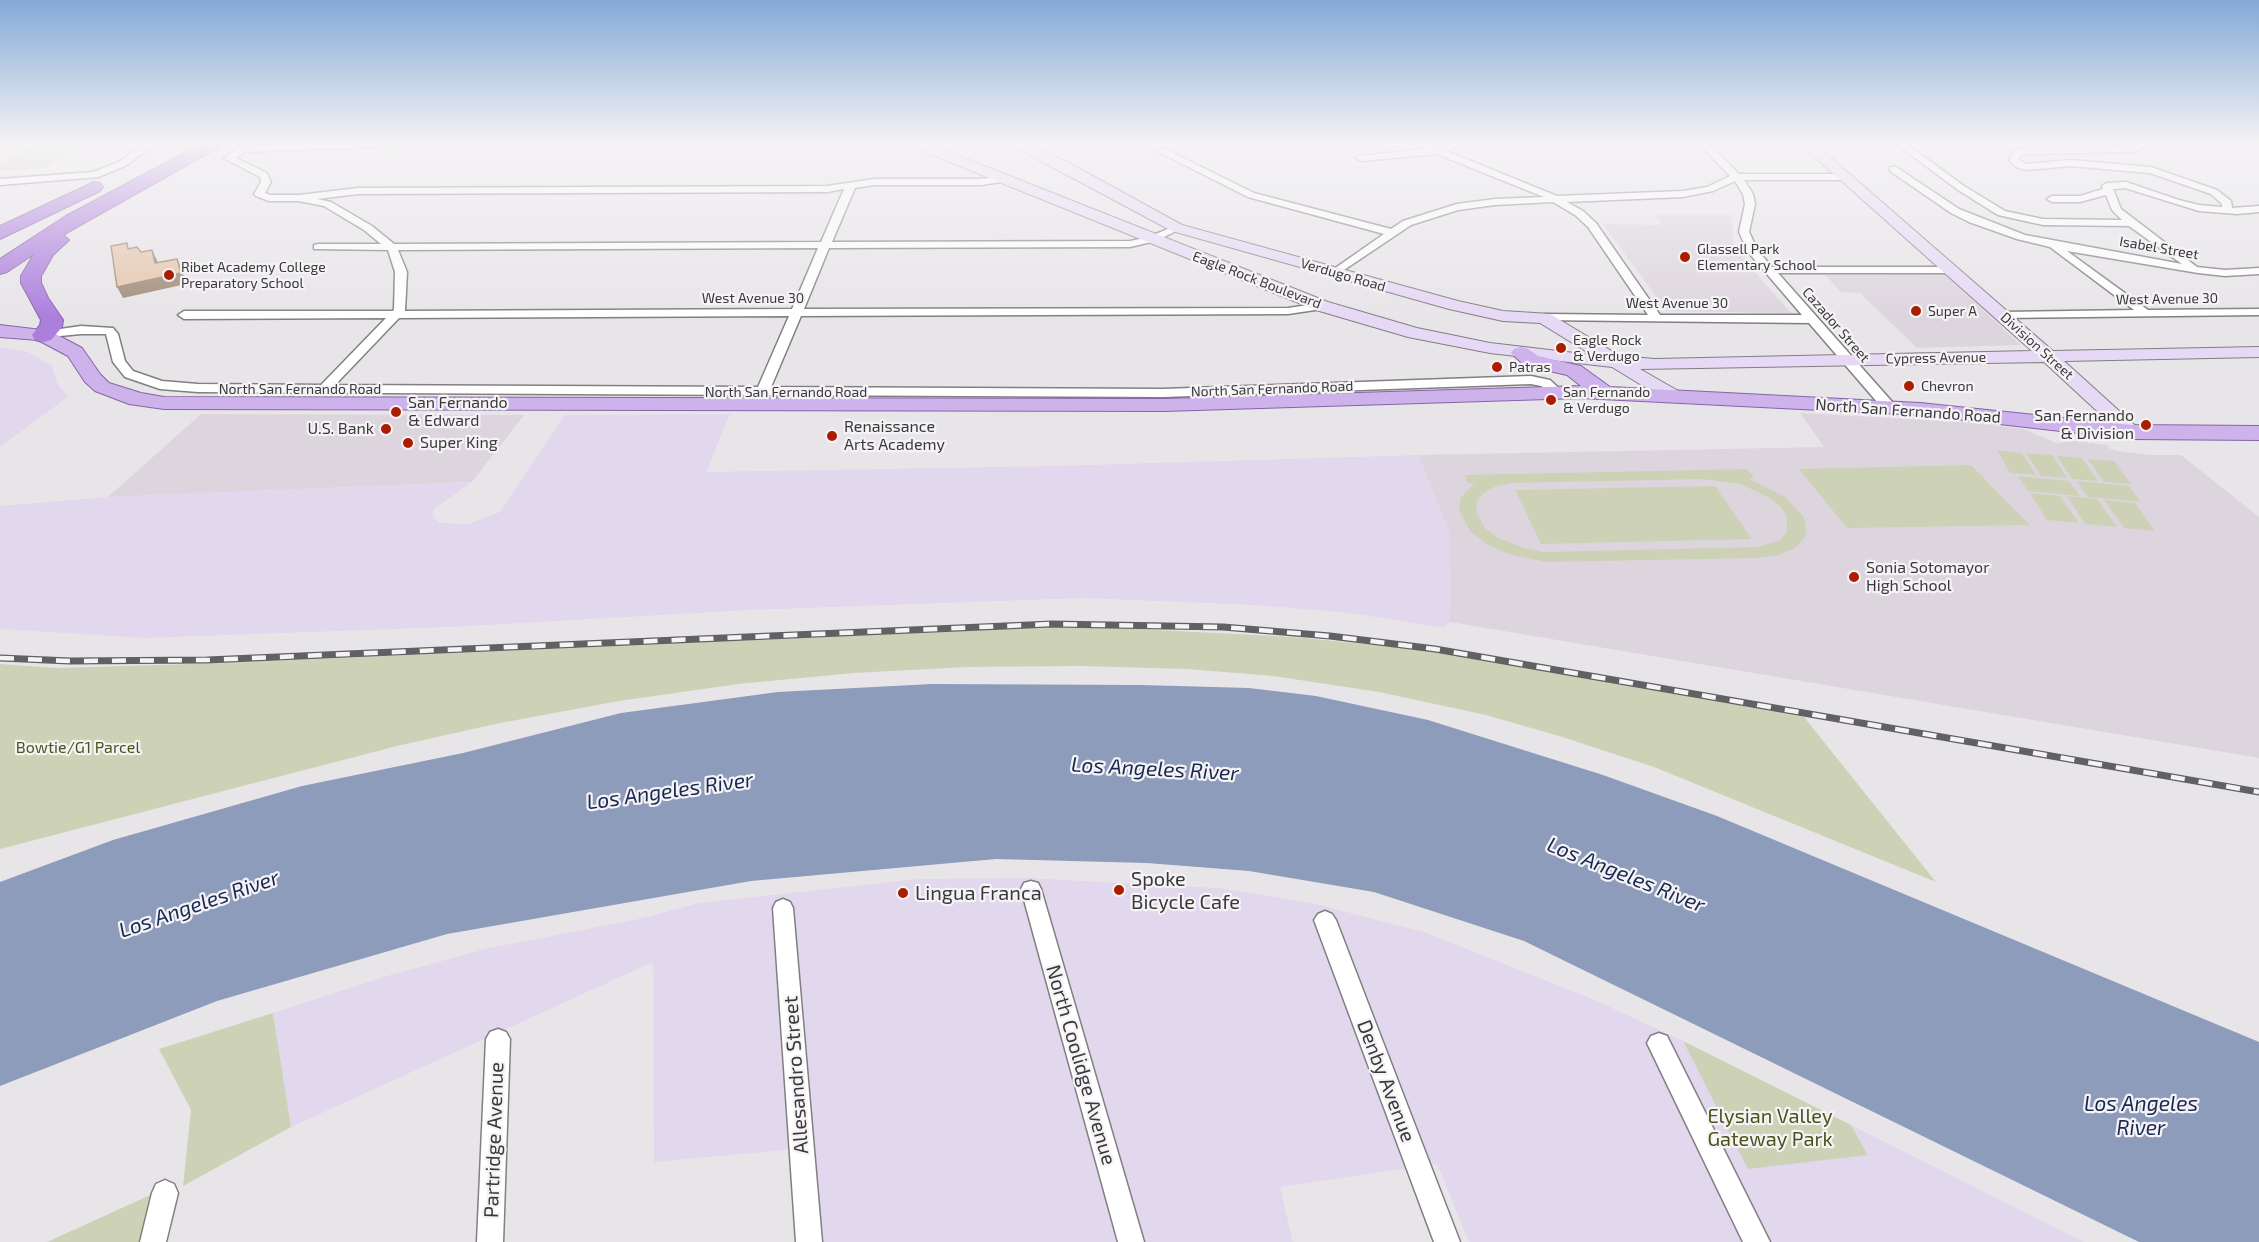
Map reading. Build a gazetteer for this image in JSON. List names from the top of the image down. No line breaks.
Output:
{"streets":{"main road":["North San Fernando Road"],"street":["Isabel Street","Verdugo Road","Eagle Rock Boulevard","West Avenue 30","Cazador Street","Division Street","Cypress Avenue","North Coolidge Avenue","Allesandro Street","Denby Avenue","Partridge Avenue"]},"crossings":[["Verdugo Road","Eagle Rock Boulevard"],["Verdugo Road","West Avenue 30"],["Verdugo Road","Cypress Avenue"],["Verdugo Road","North San Fernando Road"],["Eagle Rock Boulevard","West Avenue 30"],["Eagle Rock Boulevard","Cypress Avenue"],["West Avenue 30","Cazador Street"],["West Avenue 30","Division Street"],["Cazador Street","Cypress Avenue"],["Cazador Street","North San Fernando Road"],["Division Street","Cypress Avenue"],["Division Street","North San Fernando Road"]],"water":["Los Angeles River"],"parks":["Bowtie/G1 Parcel","Elysian Valley Gateway Park"],"places":["Glassell Park Elementary School","Ribet Academy College Preparatory School","Super A","Eagle Rock & Verdugo","Patras","Chevron","San Fernando & Verdugo","San Fernando & Edward","San Fernando & Division","U.S. Bank","Renaissance Arts Academy","Super King","Sonia Sotomayor High School","Spoke Bicycle Cafe","Lingua Franca"]}
